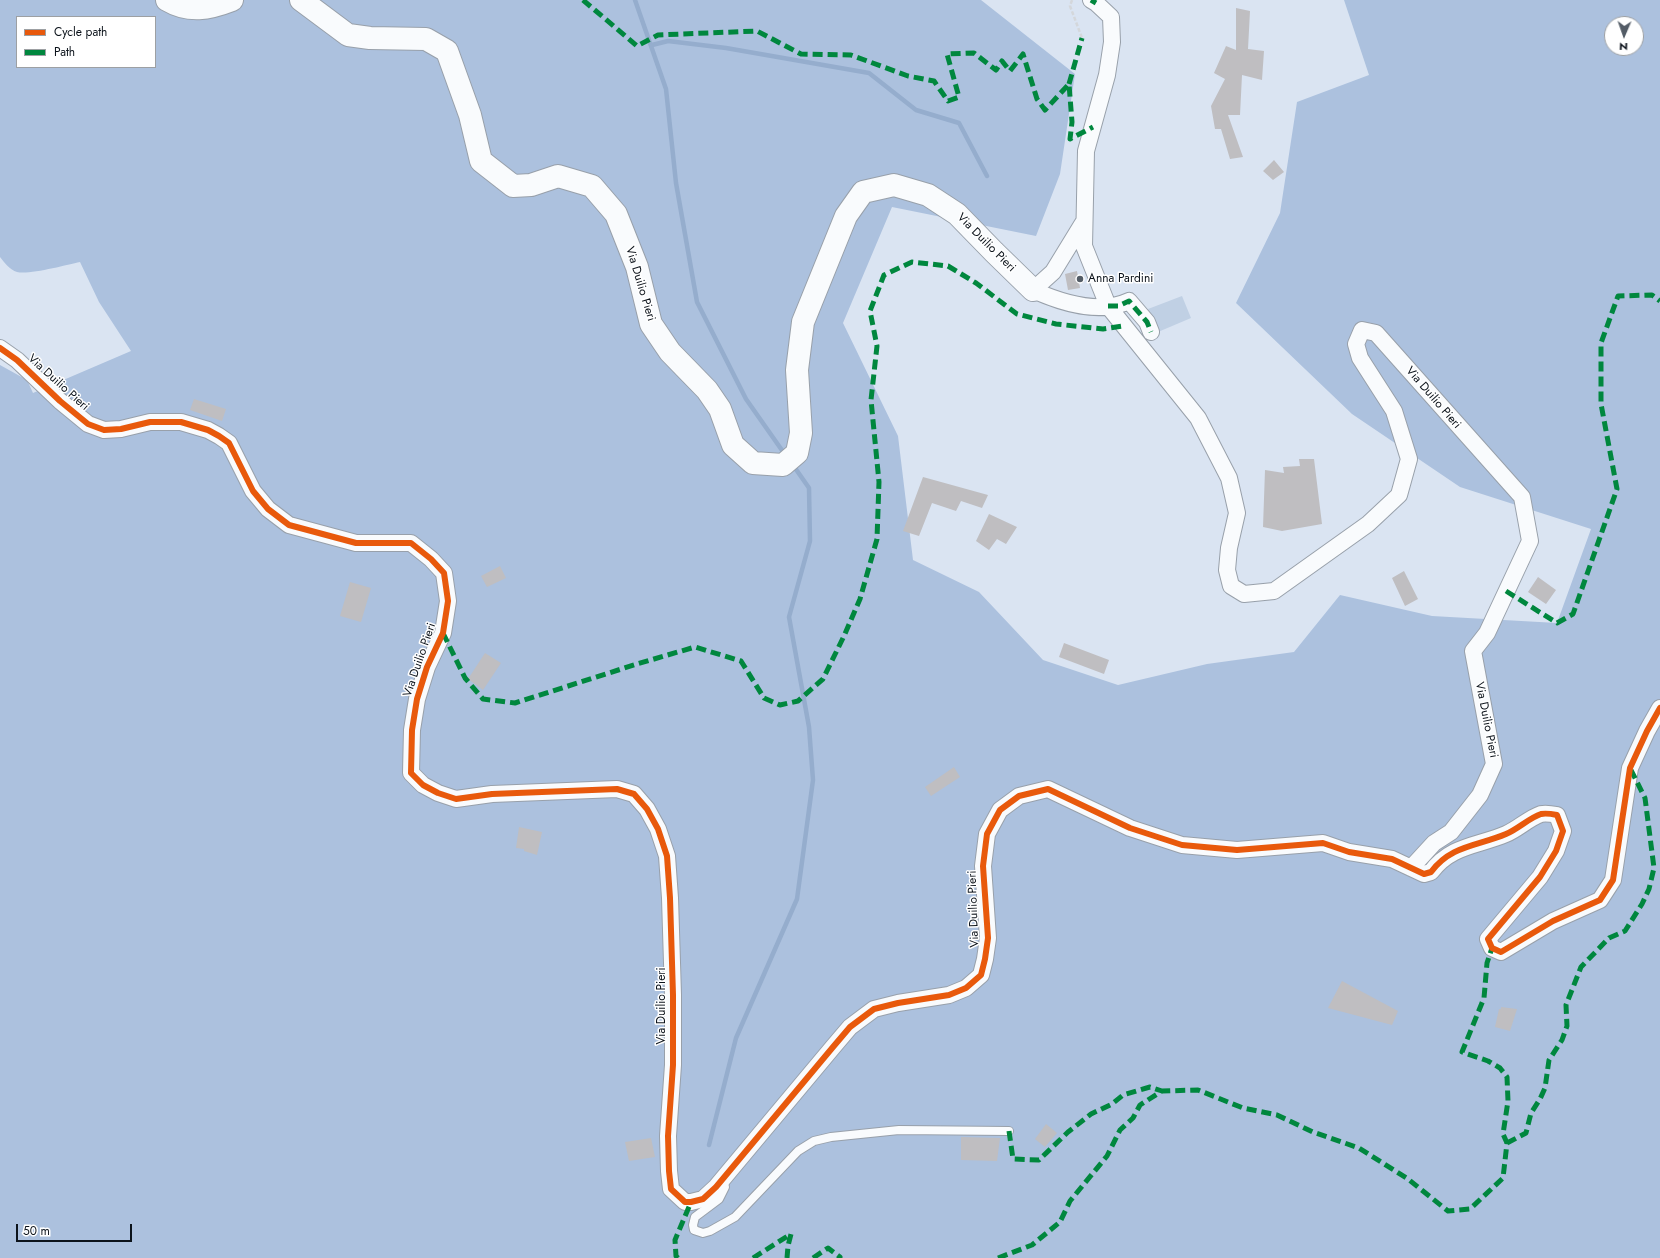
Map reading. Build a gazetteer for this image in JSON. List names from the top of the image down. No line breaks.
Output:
{"streets":{"street":["Via Duilio Pieri"]},"places":["Anna Pardini"],"legend":["Cycle path","Path"],"scale_bar":"50 m","north":"bottom"}
